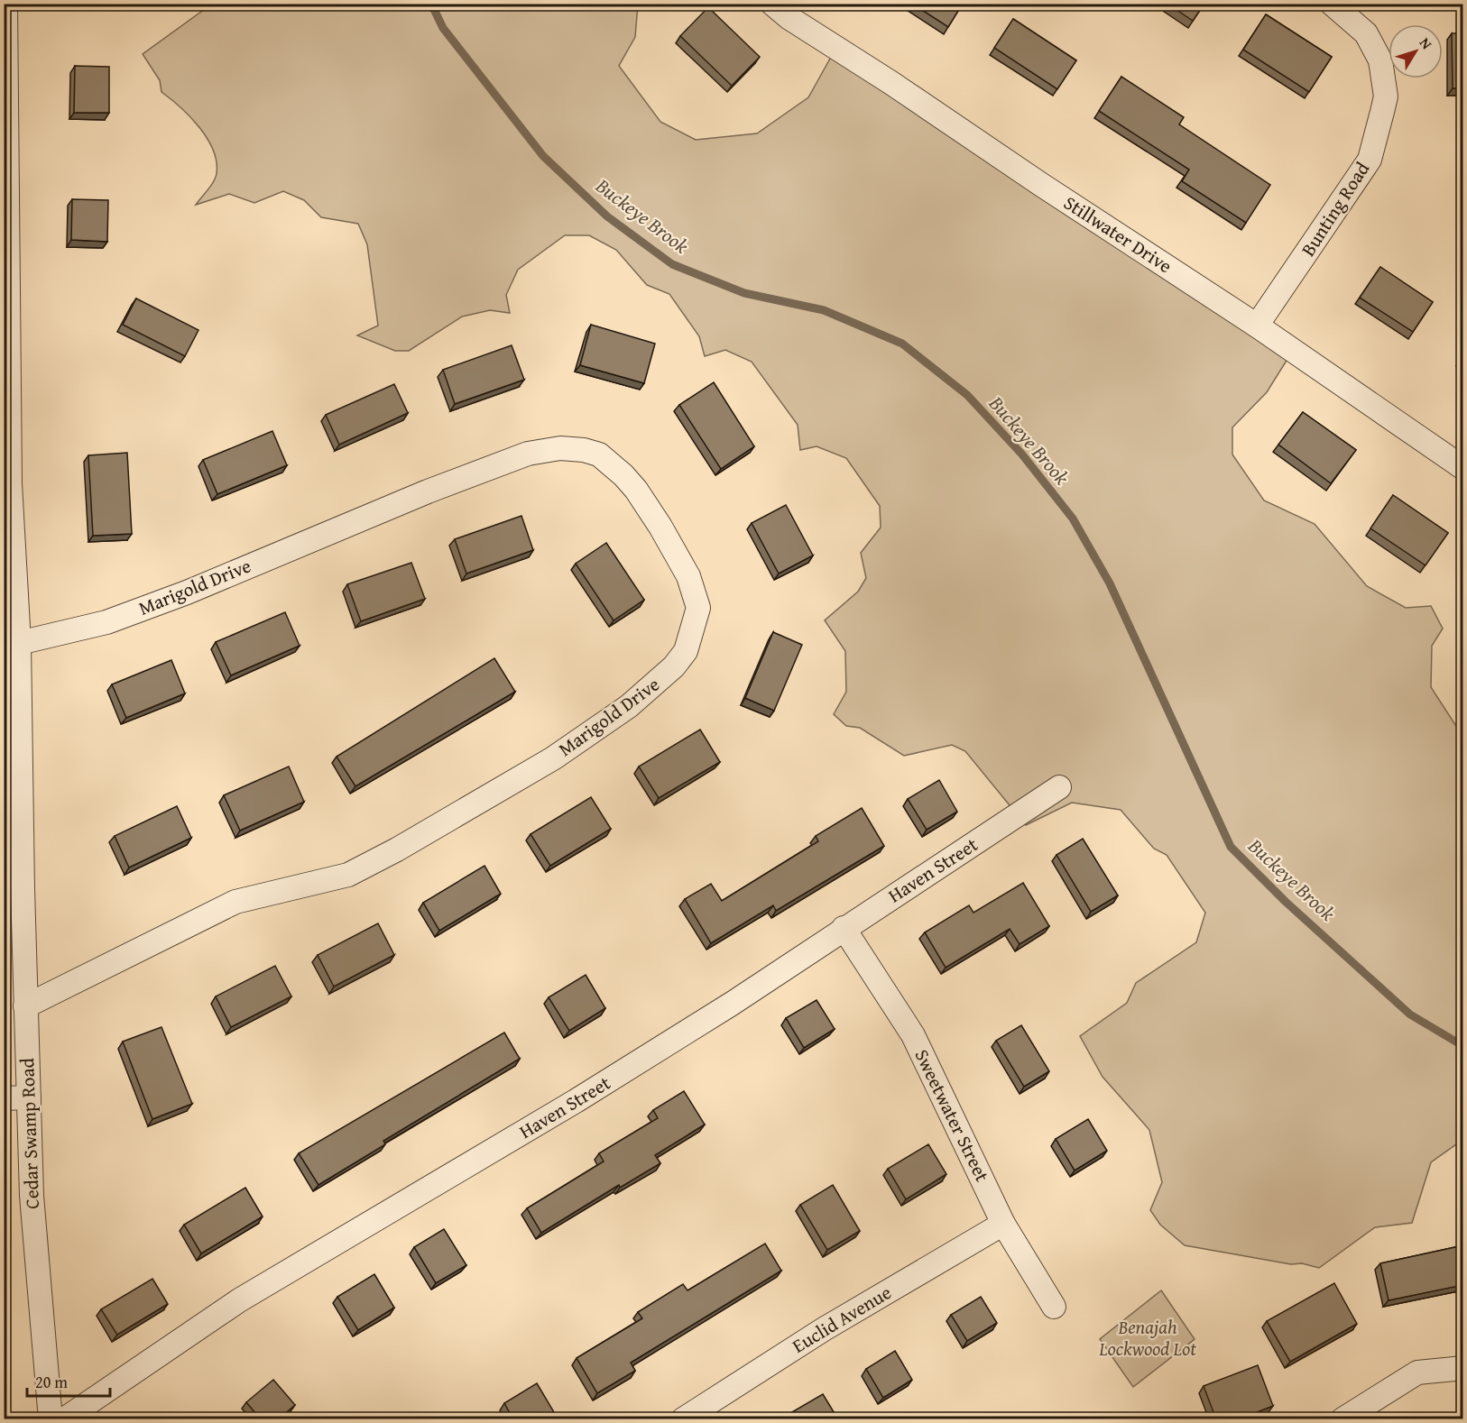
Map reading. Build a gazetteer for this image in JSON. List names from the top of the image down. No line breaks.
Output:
{"streets":{"street":["Bunting Road","Stillwater Drive","Marigold Drive","Haven Street","Sweetwater Street","Cedar Swamp Road","Euclid Avenue"]},"crossings":[["Bunting Road","Stillwater Drive"],["Marigold Drive","Cedar Swamp Road"],["Haven Street","Sweetwater Street"],["Sweetwater Street","Euclid Avenue"]],"water":["Buckeye Brook"],"parks":["Benajah Lockwood Lot"],"scale_bar":"20 m","north":"top right"}
